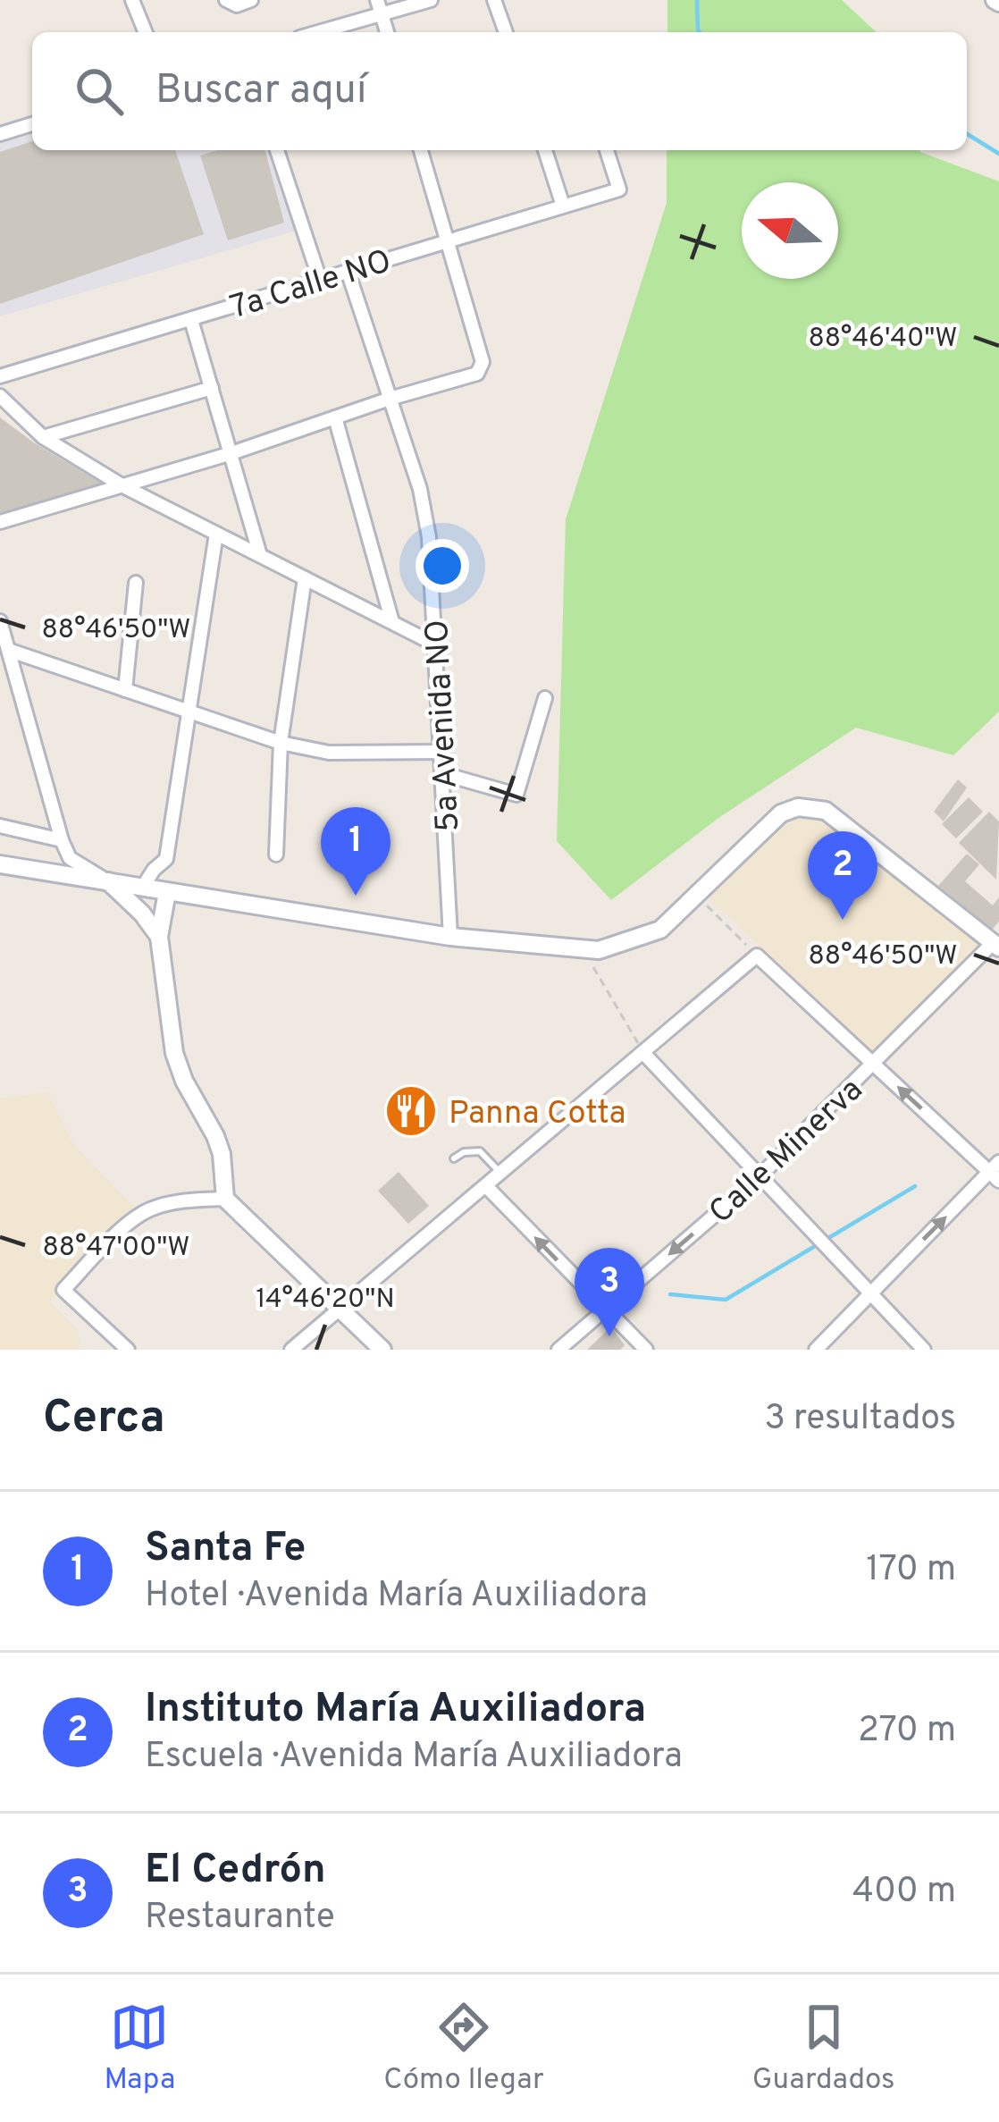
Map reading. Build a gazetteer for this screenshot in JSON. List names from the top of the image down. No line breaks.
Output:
{"streets":{"street":["7a Calle NO","5a Avenida NO","Calle Minerva"]},"crossings":[["7a Calle NO","5a Avenida NO"]],"places":{"restaurant":["Panna Cotta"]},"north":"left","page":{"search":"Buscar aquí","pins":["1","2","3"],"heading":["Cerca","3 resultados"],"list":[{"mark":"1","name":"Santa Fe","note":"Hotel · Avenida María Auxiliadora","value":"170 m"},{"mark":"2","name":"Instituto María Auxiliadora","note":"Escuela · Avenida María Auxiliadora","value":"270 m"},{"mark":"3","name":"El Cedrón","note":"Restaurante","value":"400 m"}],"nav":["Mapa","Cómo llegar","Guardados"]},"coordinates":["88°46'40\"W","88°46'50\"W","88°47'00\"W","14°46'20\"N"]}
